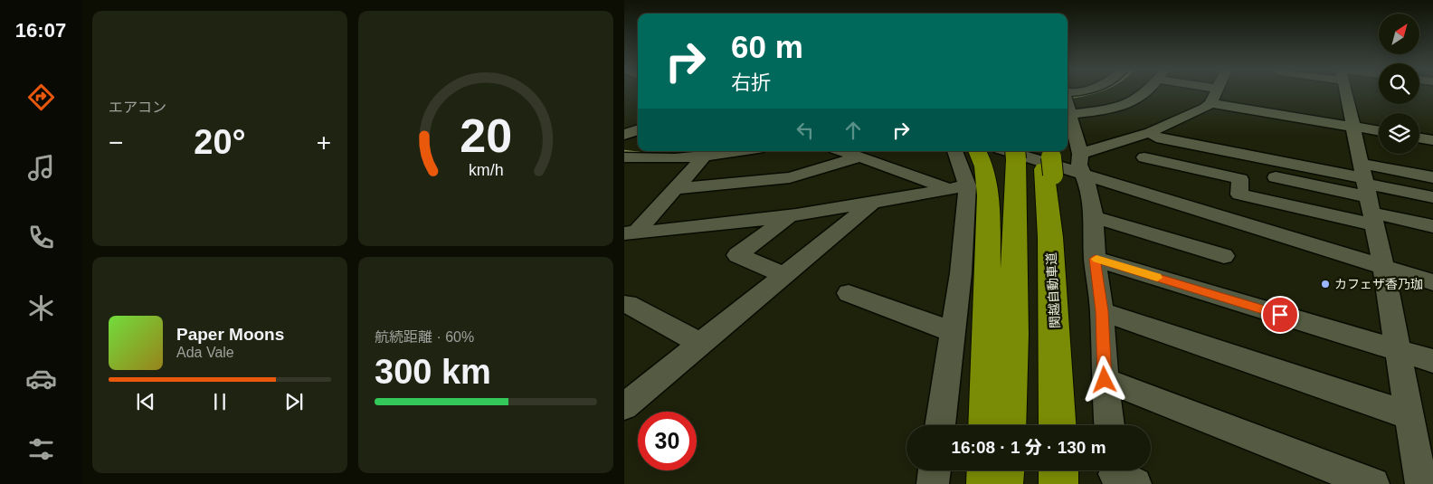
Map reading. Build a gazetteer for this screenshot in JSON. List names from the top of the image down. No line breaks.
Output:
{"streets":{"highway":["関越自動車道"]},"places":["カフェザ香乃珈"],"north":"top right","page":{"tabs":"16:07","tile":["エアコン",["航続距離 · 60%","300 km"]],"turn":["60 m","右折"],"heat":["−","20°","+"],"song":["Paper Moons","Ada Vale"],"limit":"30","trip":"16:08 · 1 分 · 130 m","gauge":["20","km/h"]}}
